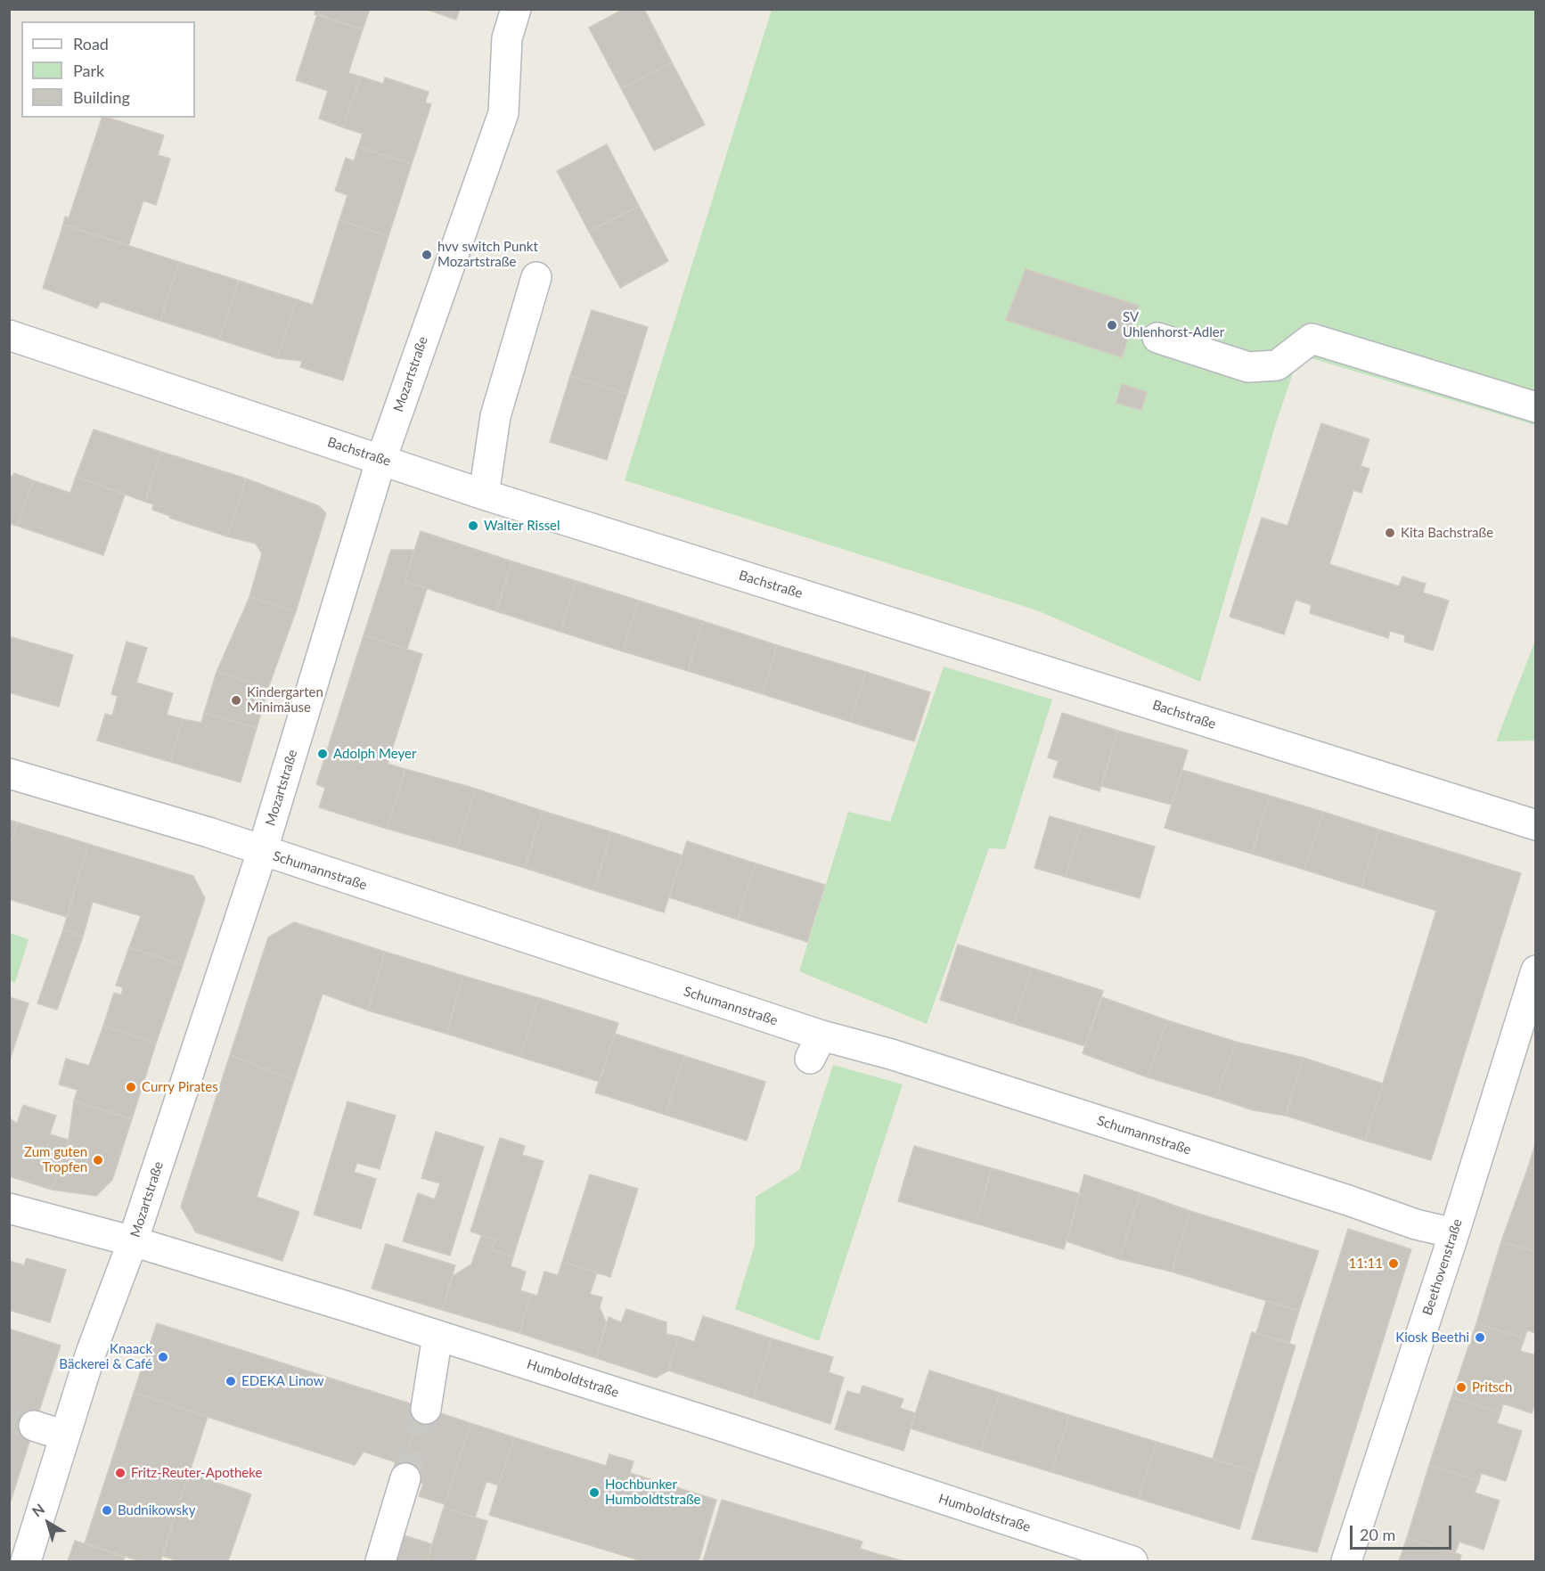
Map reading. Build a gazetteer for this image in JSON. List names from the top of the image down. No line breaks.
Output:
{"streets":{"street":["Mozartstraße","Bachstraße","Schumannstraße","Beethovenstraße","Humboldtstraße"]},"crossings":[["Mozartstraße","Bachstraße"],["Mozartstraße","Schumannstraße"],["Mozartstraße","Humboldtstraße"],["Schumannstraße","Beethovenstraße"]],"places":["hvv switch Punkt Mozartstraße","SV Uhlenhorst-Adler","Walter Rissel","Kita Bachstraße","Kindergarten Minimäuse","Adolph Meyer","Curry Pirates","Zum guten Tropfen","11:11","Kiosk Beethi","Knaack Bäckerei & Café","EDEKA Linow","Pritsch","Fritz-Reuter-Apotheke","Hochbunker Humboldtstraße","Budnikowsky"],"legend":["Road","Park","Building"],"scale_bar":"20 m","north":"top left"}
